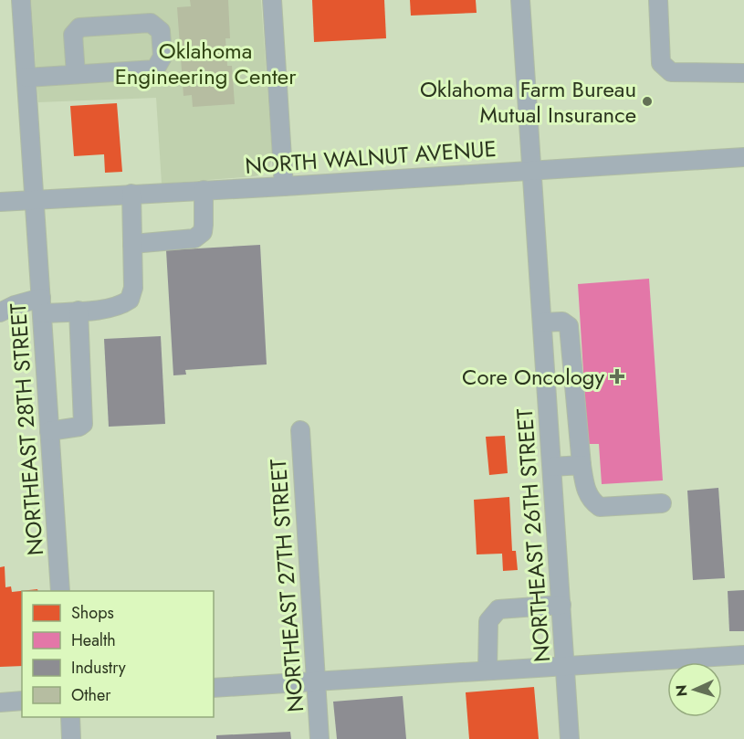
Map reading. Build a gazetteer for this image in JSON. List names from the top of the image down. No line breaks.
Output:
{"streets":{"street":["NORTH WALNUT AVENUE","NORTHEAST 28TH STREET","NORTHEAST 26TH STREET","NORTHEAST 27TH STREET"]},"crossings":[["NORTH WALNUT AVENUE","NORTHEAST 28TH STREET"],["NORTH WALNUT AVENUE","NORTHEAST 26TH STREET"]],"parks":["Oklahoma Engineering Center"],"places":{"other":["Oklahoma Farm Bureau Mutual Insurance"],"health":["Core Oncology"]},"legend":["Shops","Health","Industry","Other"],"north":"left"}
